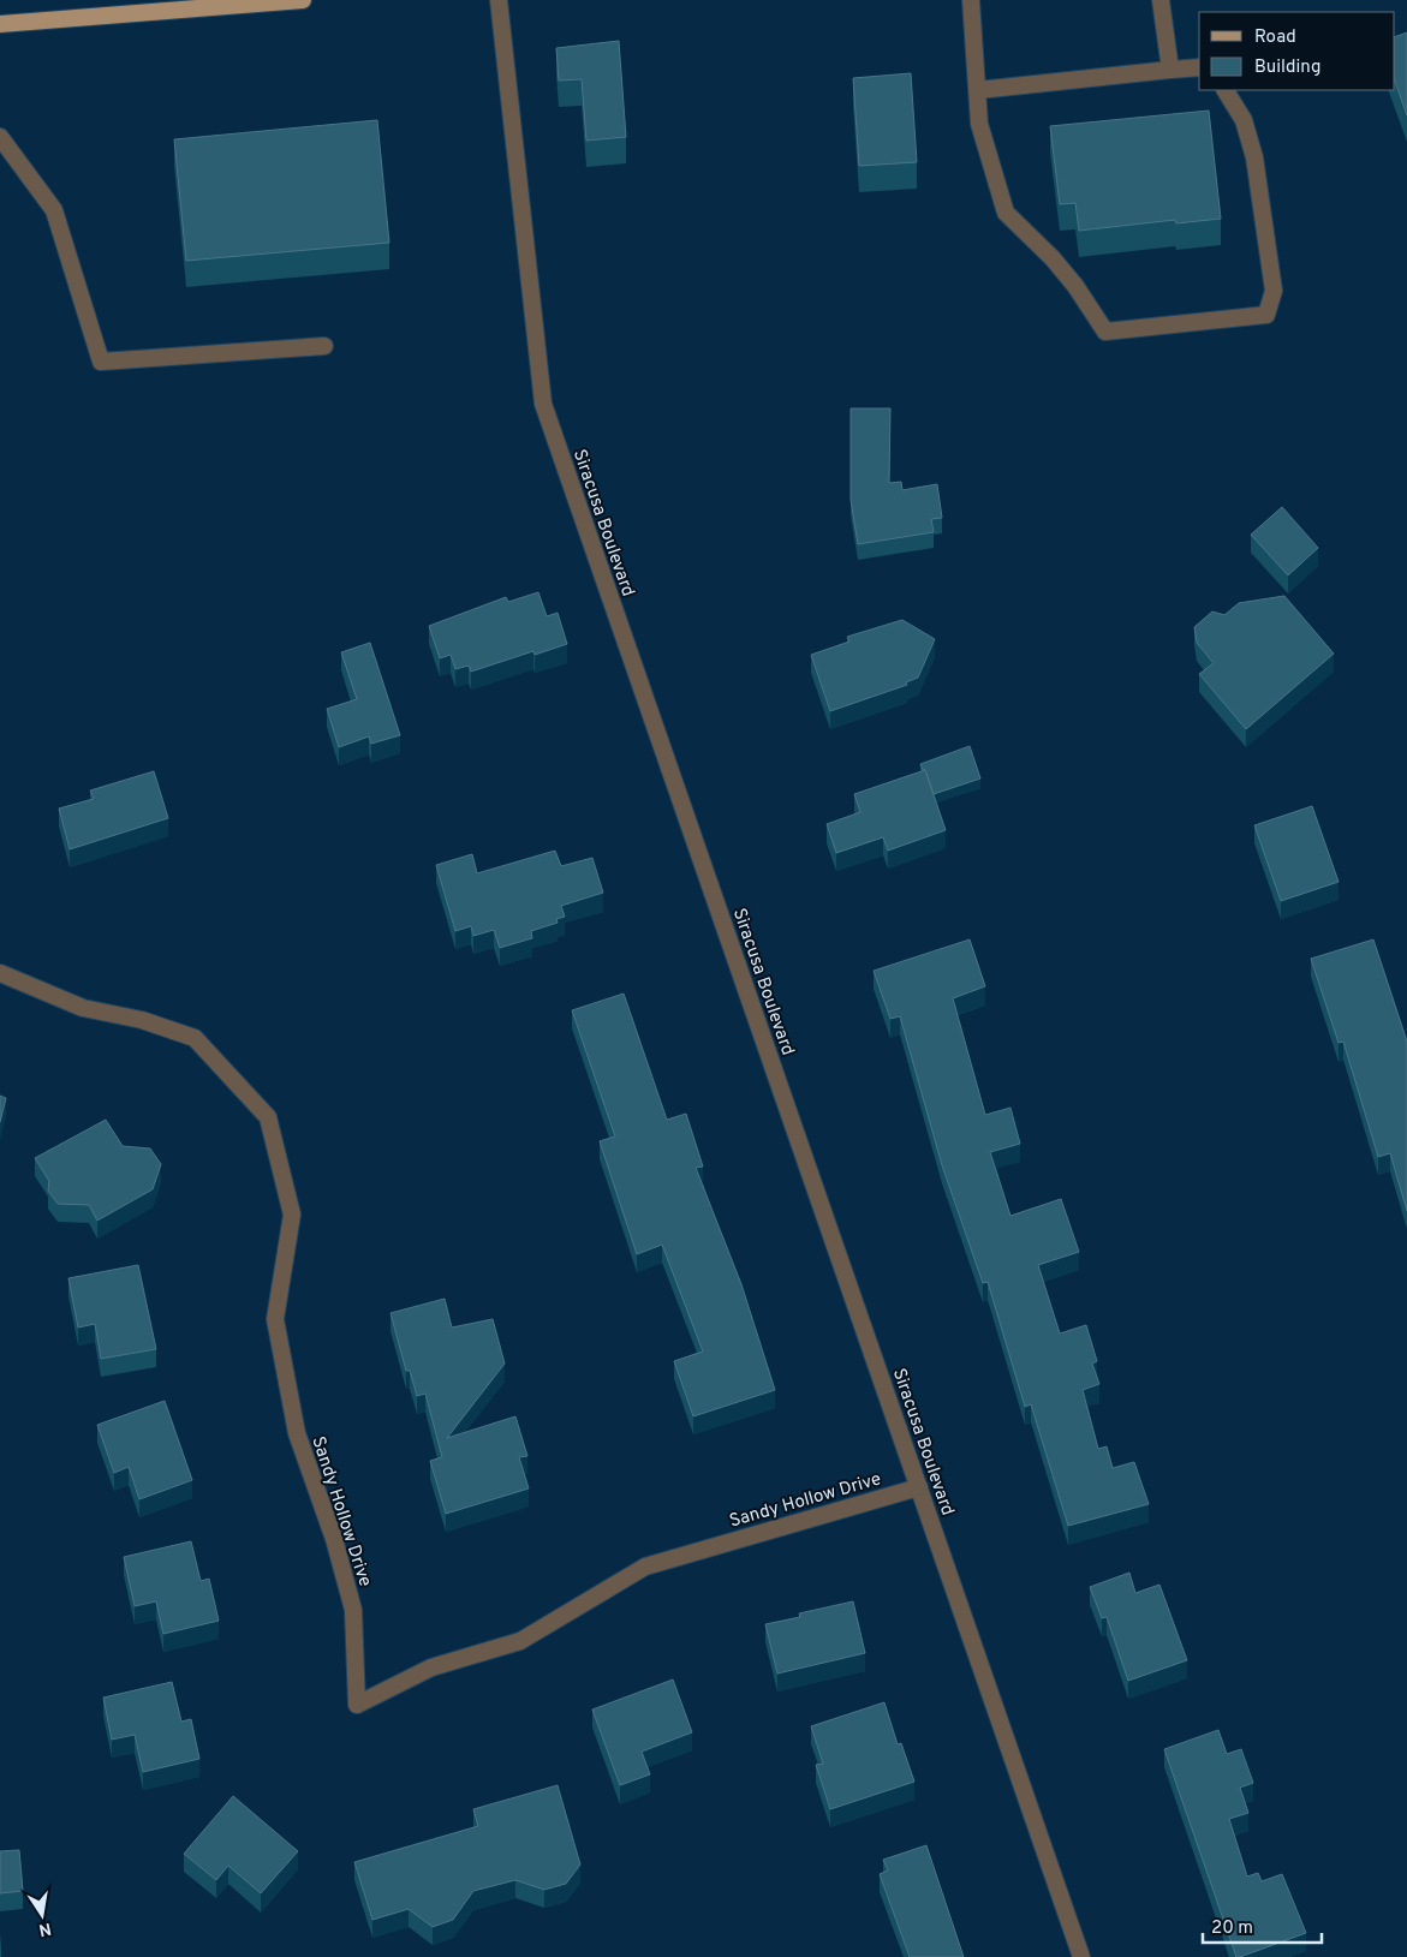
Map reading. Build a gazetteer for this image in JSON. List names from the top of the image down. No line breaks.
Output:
{"streets":{"street":["Siracusa Boulevard","Sandy Hollow Drive"]},"crossings":[["Siracusa Boulevard","Sandy Hollow Drive"]],"legend":["Road","Building"],"scale_bar":"20 m","north":"bottom"}
